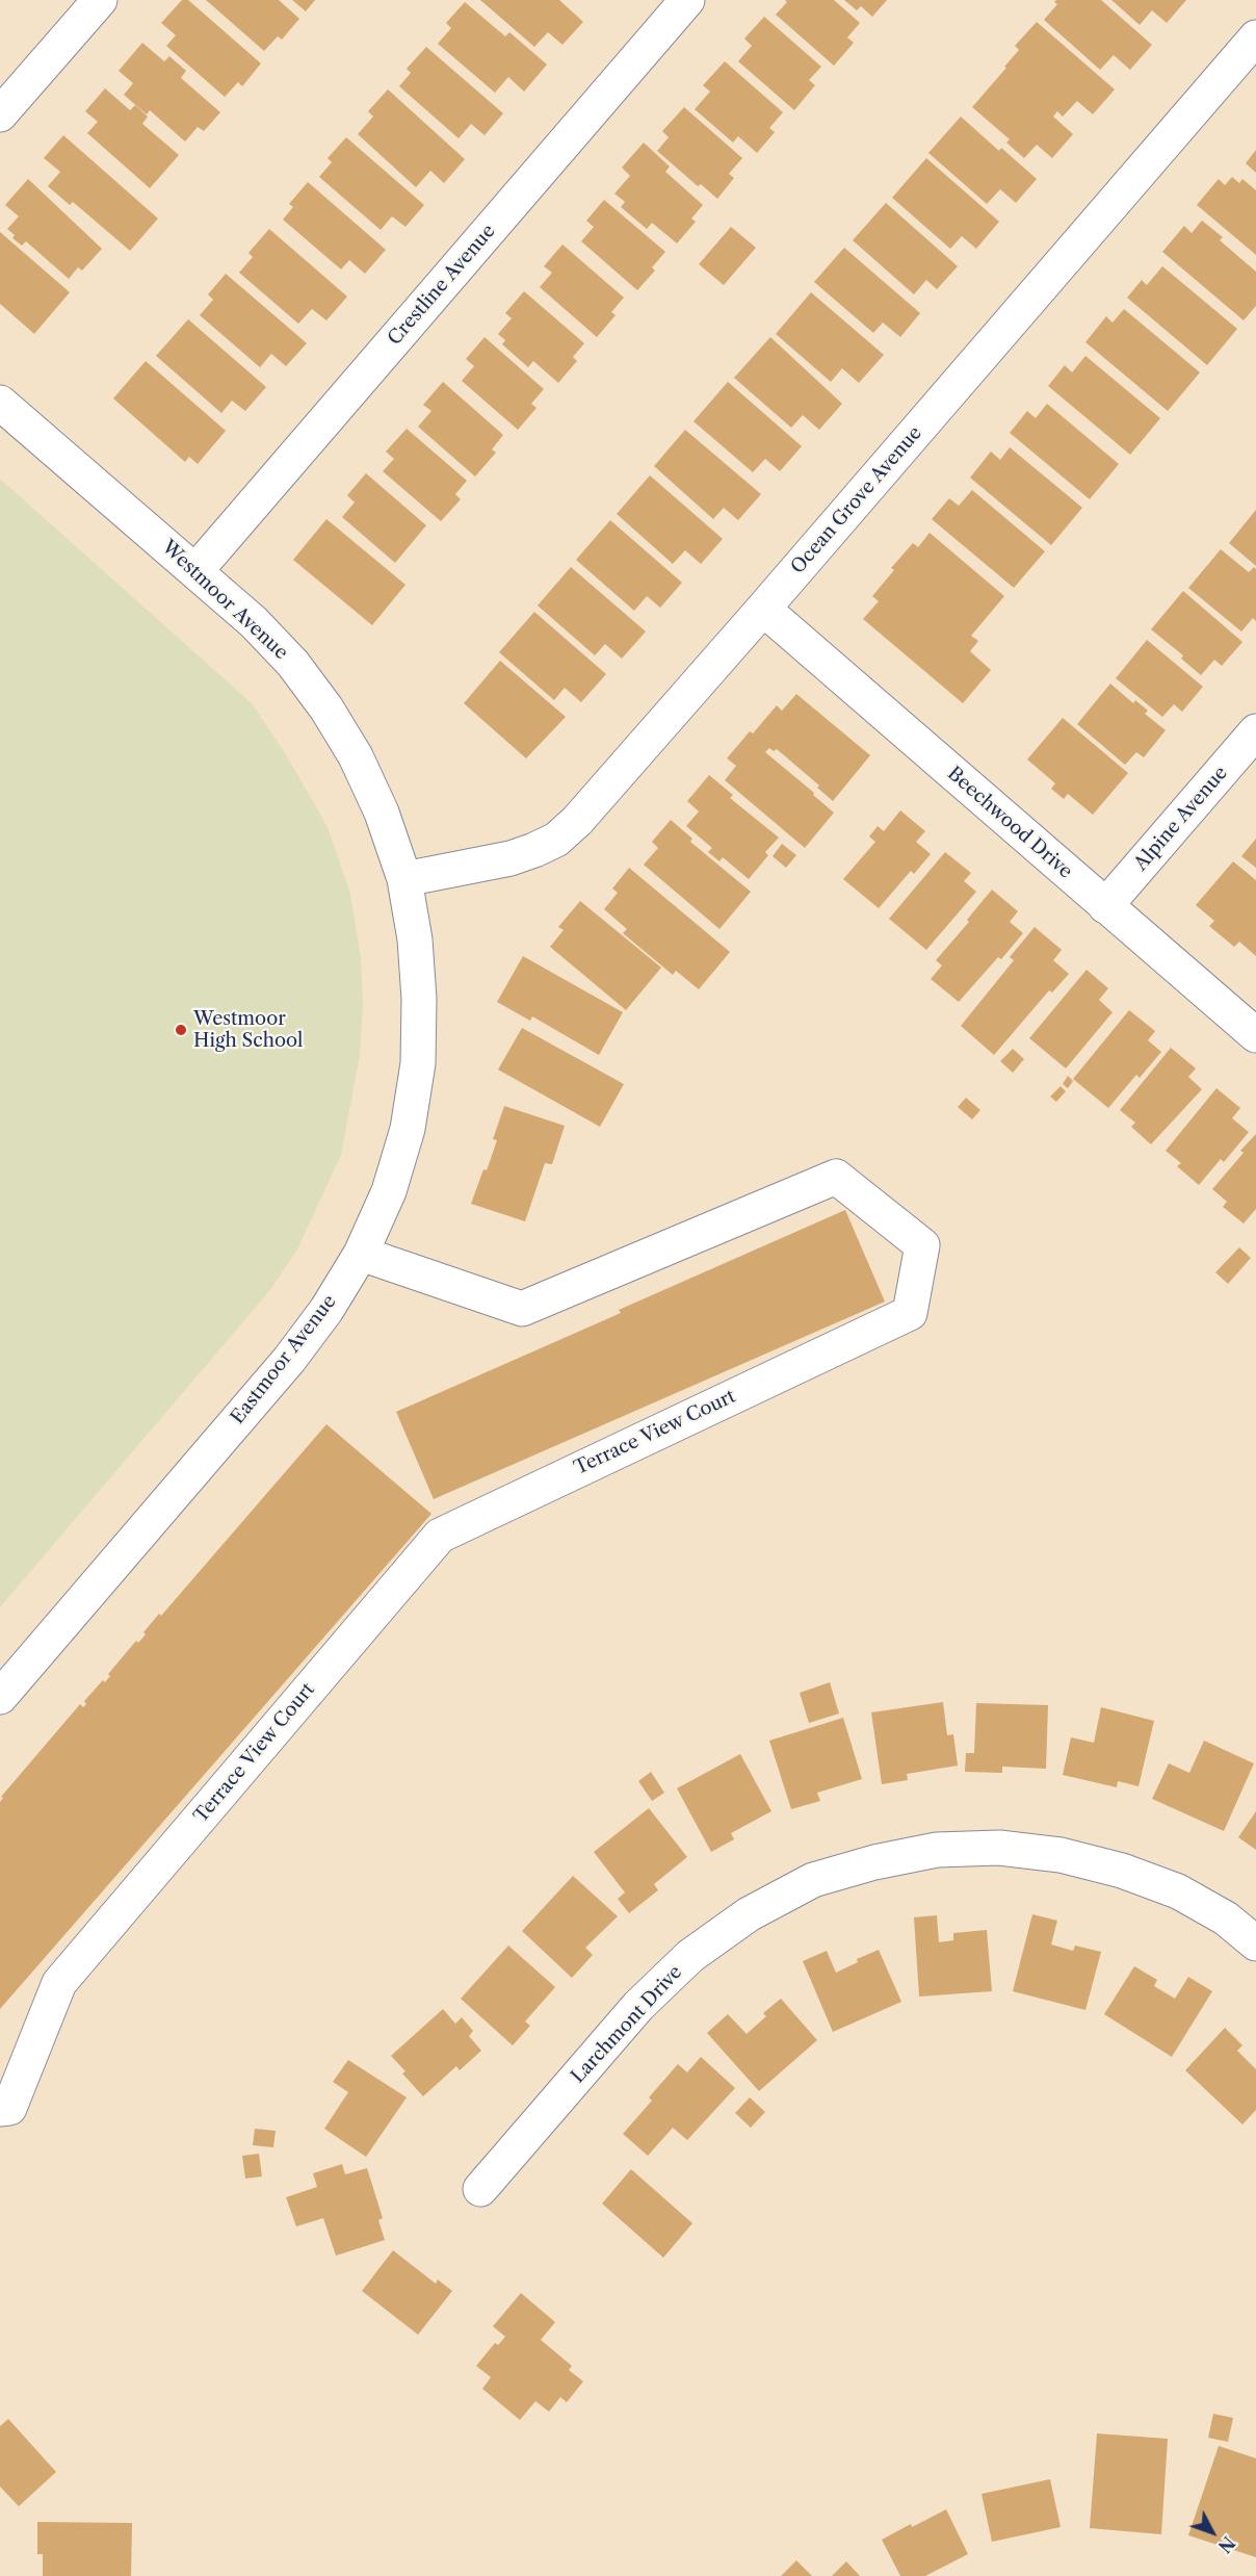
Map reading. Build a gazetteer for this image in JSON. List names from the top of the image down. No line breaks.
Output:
{"streets":{"street":["Crestline Avenue","Ocean Grove Avenue","Westmoor Avenue","Alpine Avenue","Beechwood Drive","Eastmoor Avenue","Terrace View Court","Larchmont Drive"]},"crossings":[["Crestline Avenue","Westmoor Avenue"],["Ocean Grove Avenue","Westmoor Avenue"],["Ocean Grove Avenue","Beechwood Drive"],["Ocean Grove Avenue","Eastmoor Avenue"],["Westmoor Avenue","Eastmoor Avenue"],["Alpine Avenue","Beechwood Drive"],["Eastmoor Avenue","Terrace View Court"]],"places":["Westmoor High School"],"north":"bottom right"}
